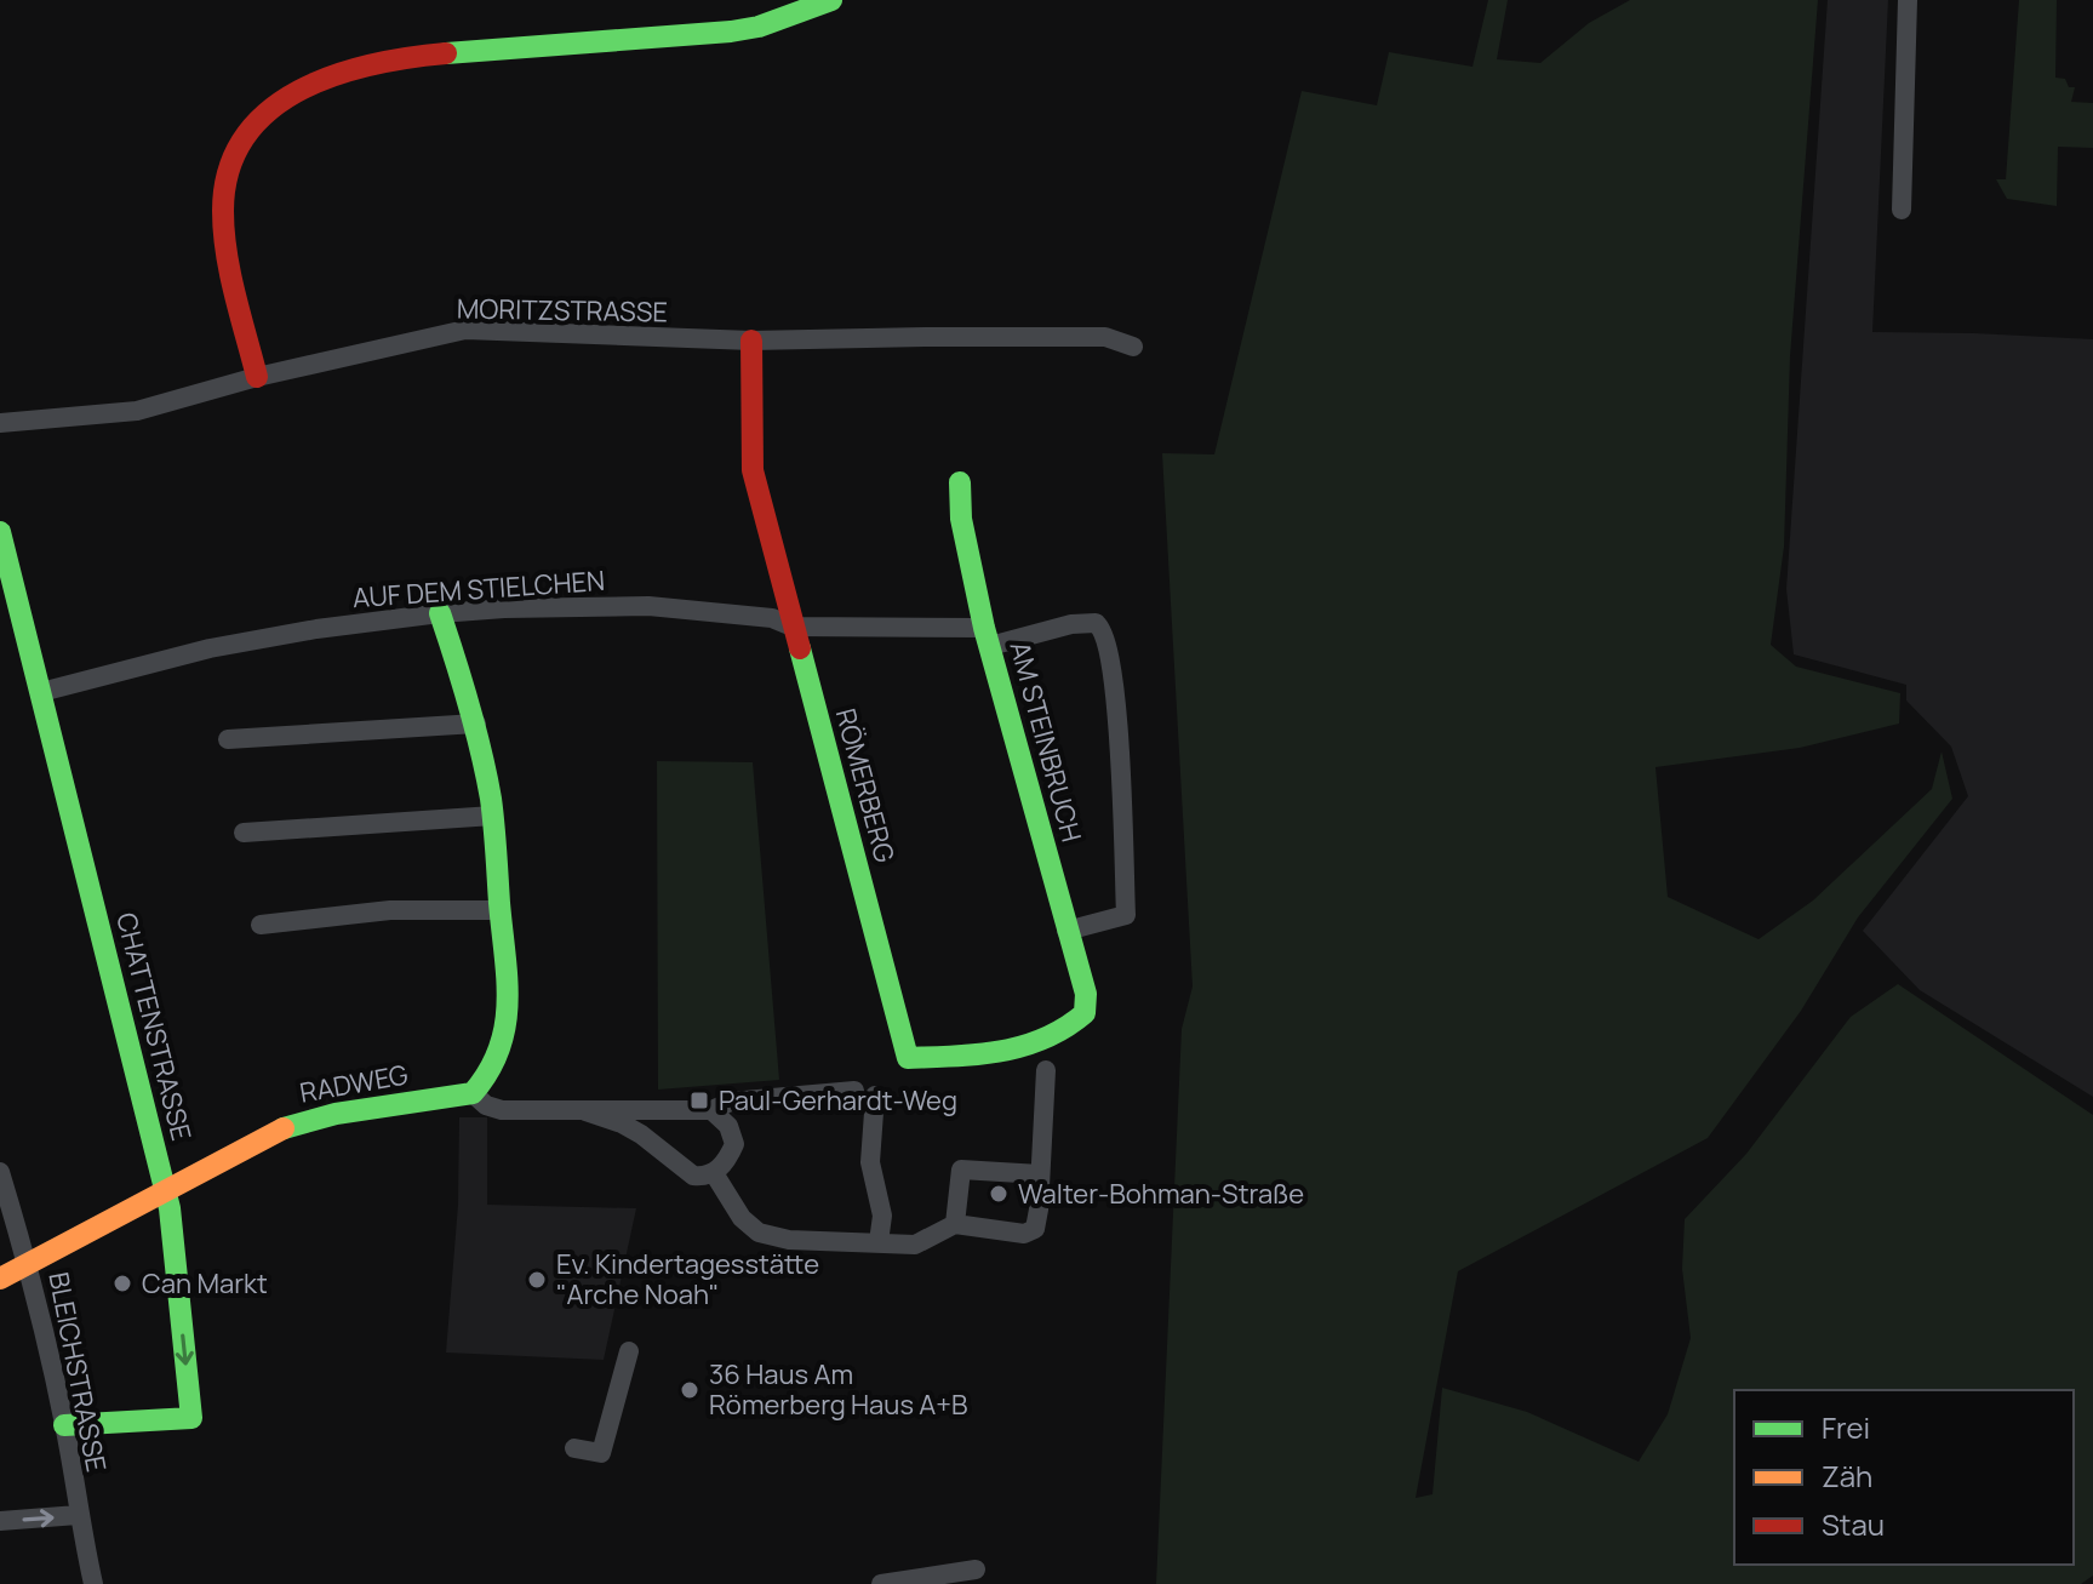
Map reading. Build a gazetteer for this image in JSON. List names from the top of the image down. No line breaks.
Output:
{"streets":{"street":["MORITZSTRASSE","AUF DEM STIELCHEN","AM STEINBRUCH","RÖMERBERG","CHATTENSTRASSE","RADWEG","BLEICHSTRASSE"]},"crossings":[["MORITZSTRASSE","RÖMERBERG"],["AUF DEM STIELCHEN","AM STEINBRUCH"],["AUF DEM STIELCHEN","RÖMERBERG"],["AUF DEM STIELCHEN","CHATTENSTRASSE"],["AM STEINBRUCH","RÖMERBERG"],["CHATTENSTRASSE","RADWEG"],["CHATTENSTRASSE","BLEICHSTRASSE"],["RADWEG","BLEICHSTRASSE"]],"places":{"transit":["Paul-Gerhardt-Weg"],"other":["Walter-Bohman-Straße","Ev. Kindertagesstätte \"Arche Noah\"","Can Markt","36 Haus Am Römerberg Haus A+B"]},"legend":["Frei","Zäh","Stau"]}
